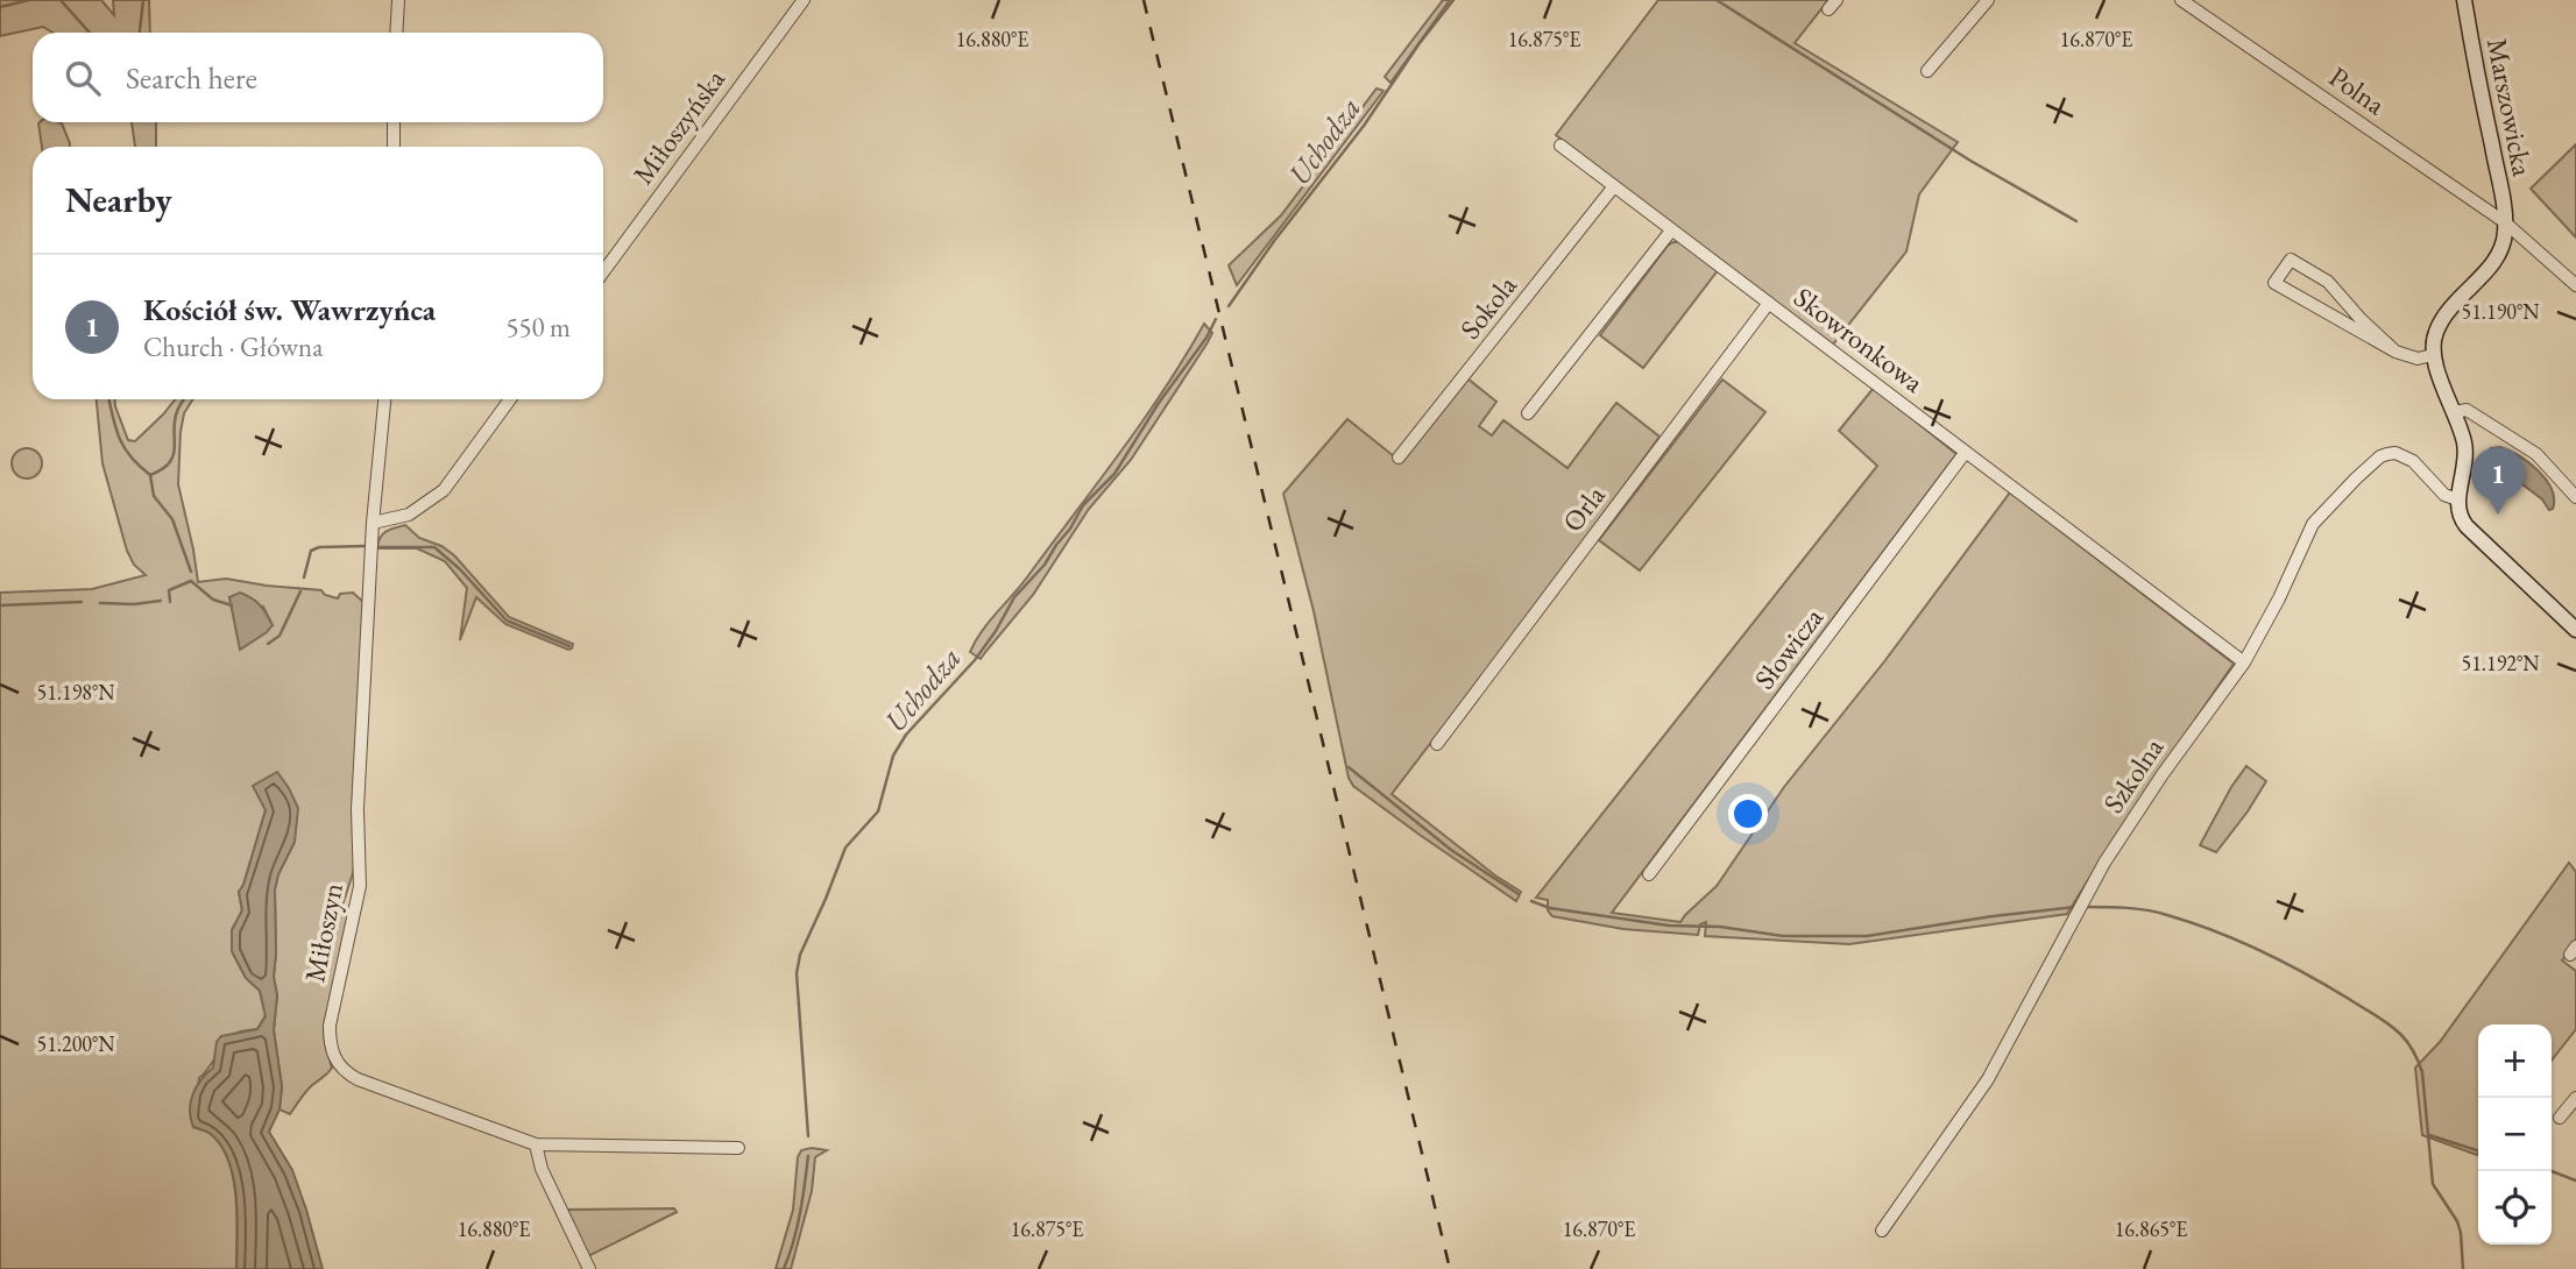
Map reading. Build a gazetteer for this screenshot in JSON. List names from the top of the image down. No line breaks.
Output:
{"streets":{"street":["Polna","Marszowicka","Miłoszyńska","Sokola","Skowronkowa","Orla","Słowicza","Szkolna","Miłoszyn"]},"crossings":[["Polna","Marszowicka"],["Sokola","Skowronkowa"],["Skowronkowa","Orla"],["Skowronkowa","Słowicza"],["Skowronkowa","Szkolna"]],"water":["Uchodza"],"page":{"search":"Search here","heading":"Nearby","list":[{"mark":"1","name":"Kościół św. Wawrzyńca","note":"Church · Główna","value":"550 m"}],"pins":"1","map_buttons":["+","−"]},"coordinates":["16.880°E","16.875°E","16.870°E","51.190°N","51.192°N","51.198°N","51.200°N","16.865°E"]}
